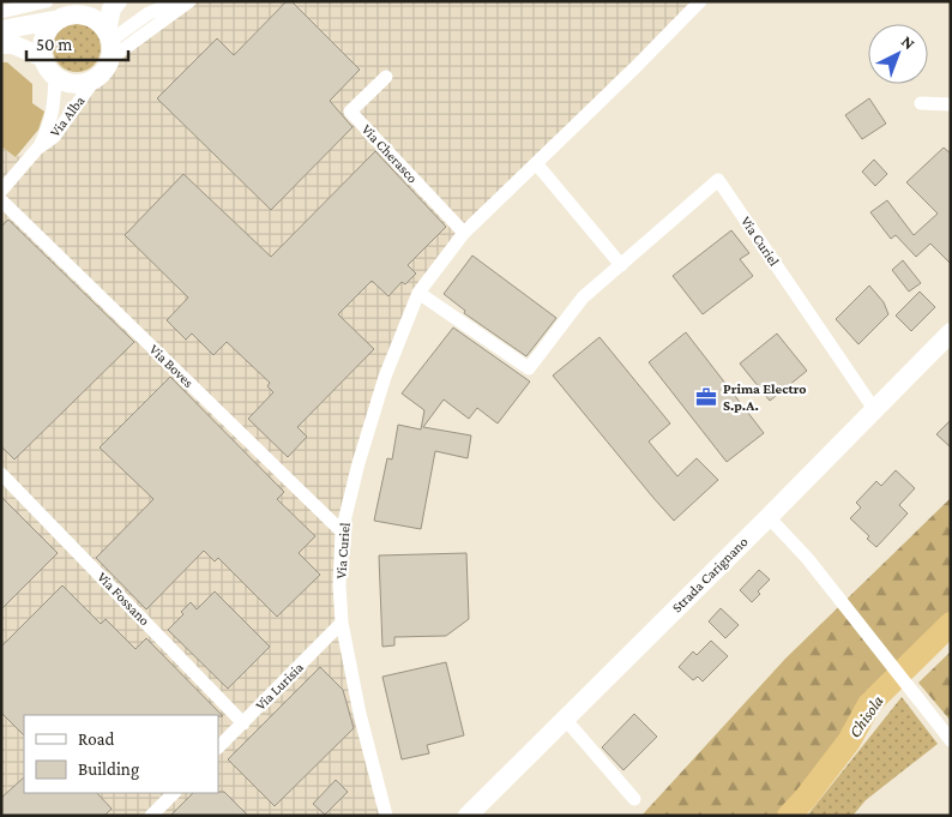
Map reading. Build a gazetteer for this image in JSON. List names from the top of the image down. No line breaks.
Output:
{"streets":{"main road":["Strada Carignano"],"street":["Via Alba","Via Cherasco","Via Curiel","Via Boves","Via Fossano","Via Lurisia"]},"crossings":[["Via Cherasco","Via Curiel"],["Via Curiel","Via Boves"],["Via Curiel","Strada Carignano"],["Via Curiel","Via Lurisia"],["Via Fossano","Via Lurisia"]],"water":["Chisola"],"places":{"office":["Prima Electro S.p.A."]},"legend":["Road","Building"],"scale_bar":"50 m","north":"top right"}
